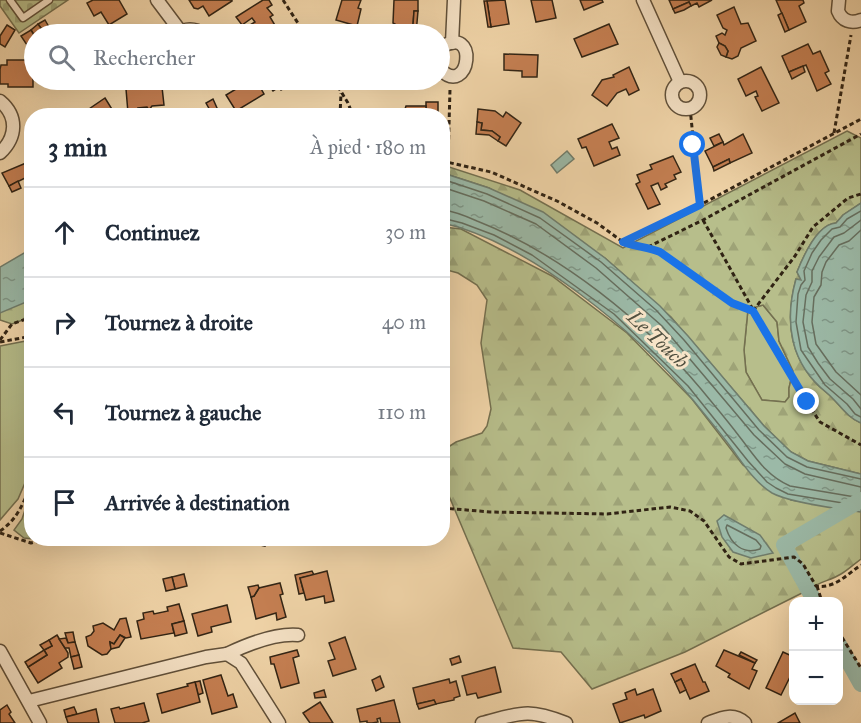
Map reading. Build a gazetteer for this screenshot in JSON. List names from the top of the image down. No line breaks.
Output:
{"water":["Le Touch"],"page":{"search":"Rechercher","heading":["3 min","À pied · 180 m"],"list":[["Continuez","30 m"],["Tournez à droite","40 m"],["Tournez à gauche","110 m"],"Arrivée à destination"],"map_buttons":["+","−"]}}
